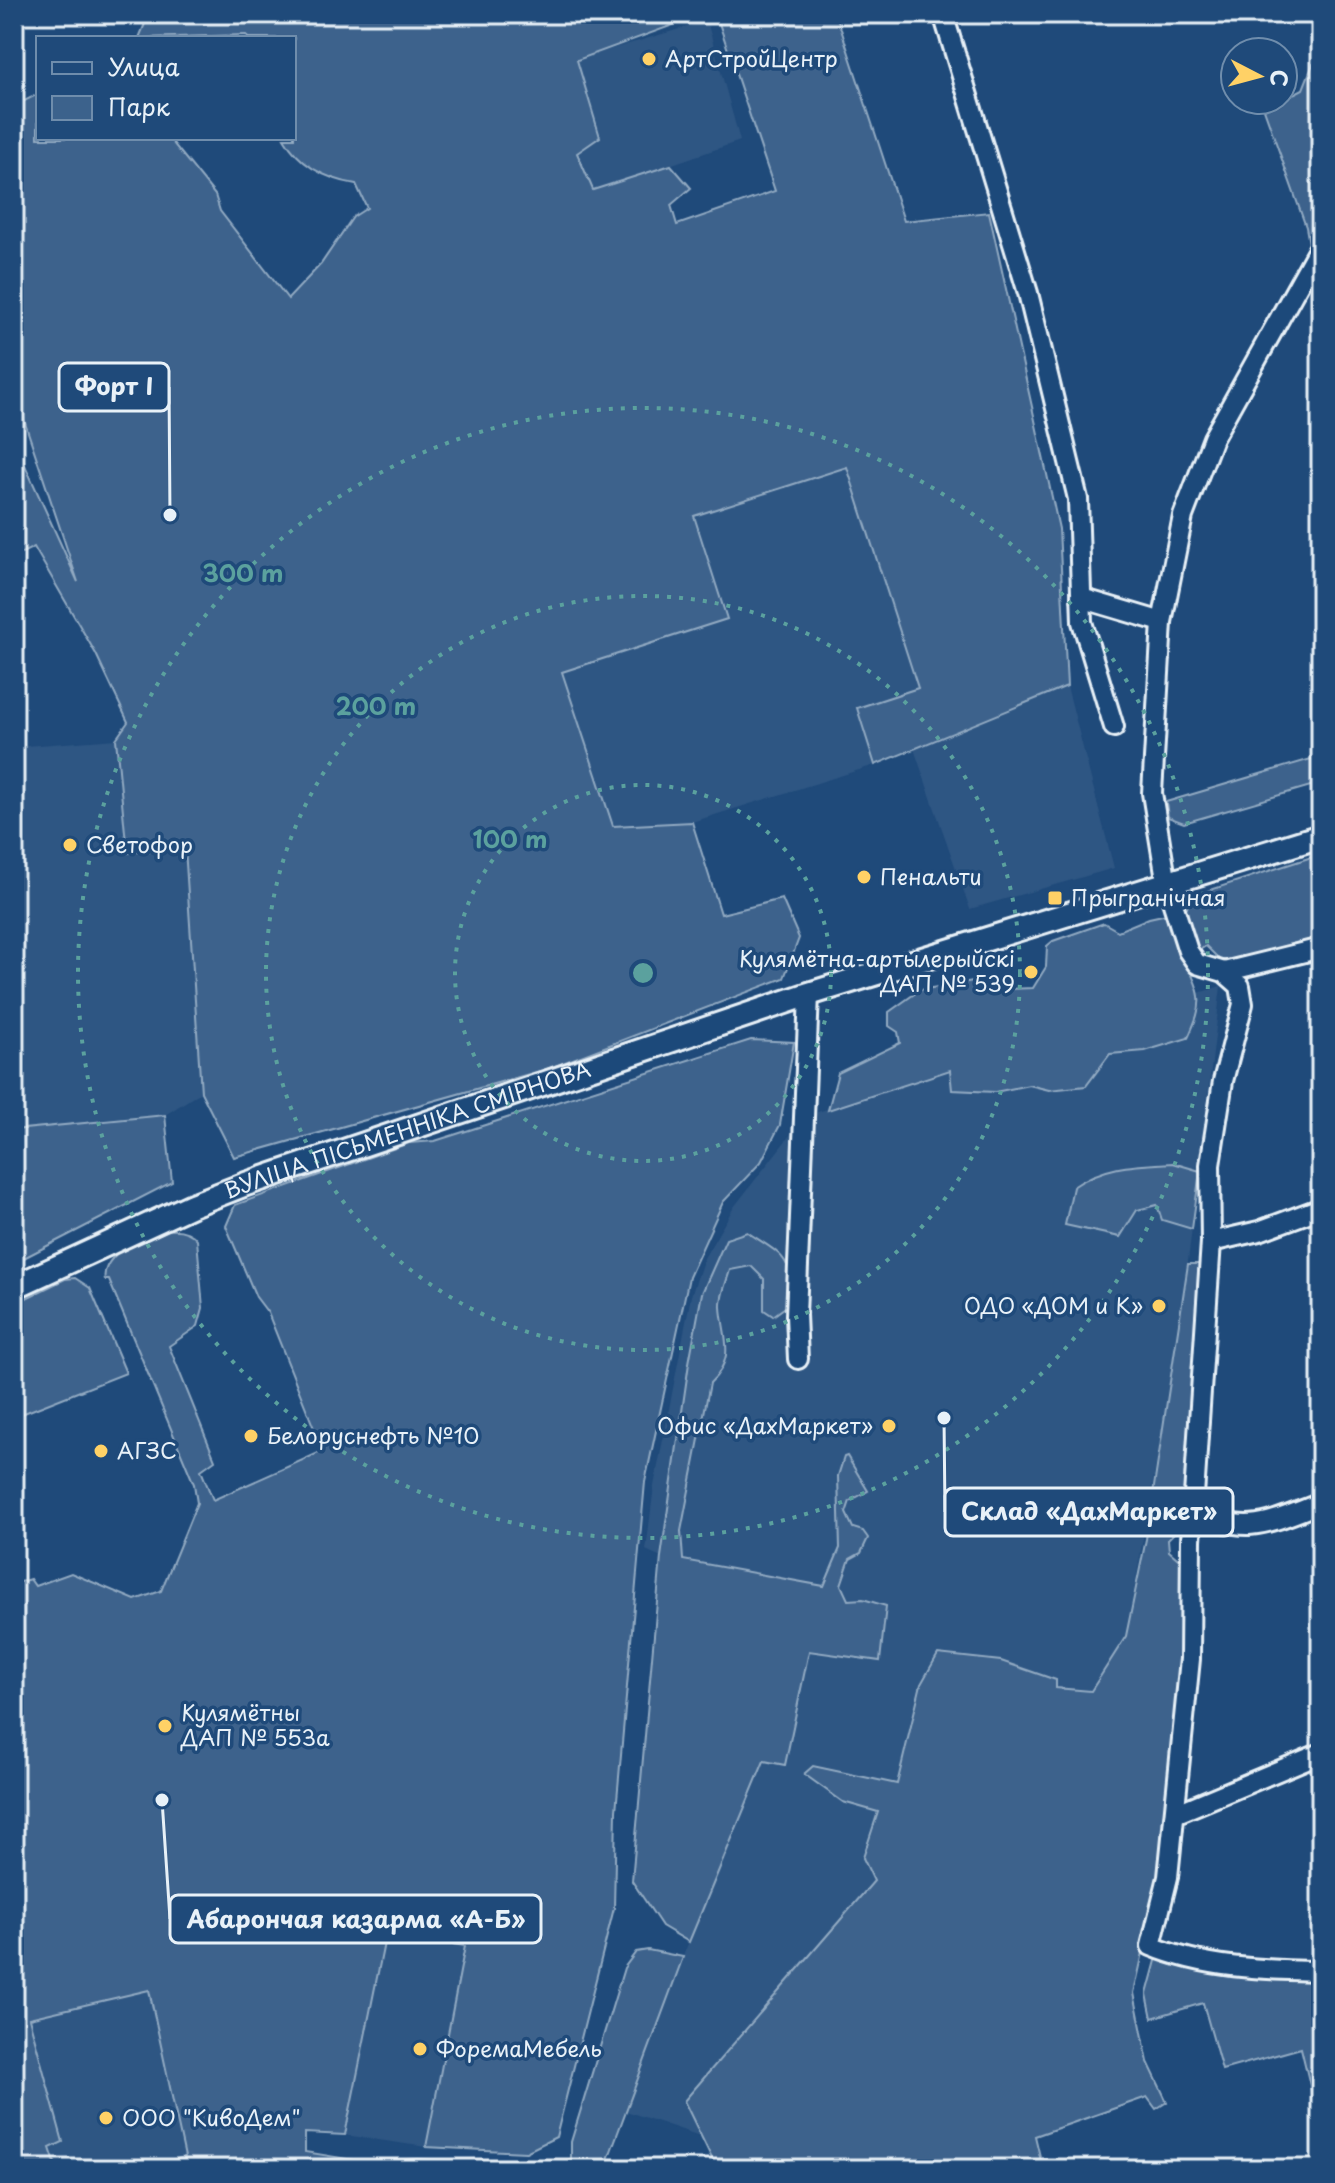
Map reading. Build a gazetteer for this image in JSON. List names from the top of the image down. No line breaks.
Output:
{"streets":{"main road":["ВУЛІЦА ПІСЬМЕННІКА СМІРНОВА"]},"places":{"other":["АртСтройЦентр","Форт I","Светофор","Пенальти","Кулямётна-артылерыйскі ДАП № 539","ОДО «ДОМ и К»","Склад «ДахМаркет»","Офис «ДахМаркет»","Белоруснефть №10","АГЗС","Кулямётны ДАП № 553а","Абарончая казарма «А-Б»","ФоремаМебель","ООО \"КивоДем\""],"transit":["Прыгранічная"]},"legend":["Улица","Парк"],"north":"right","rings":["300 m","200 m","100 m"]}
